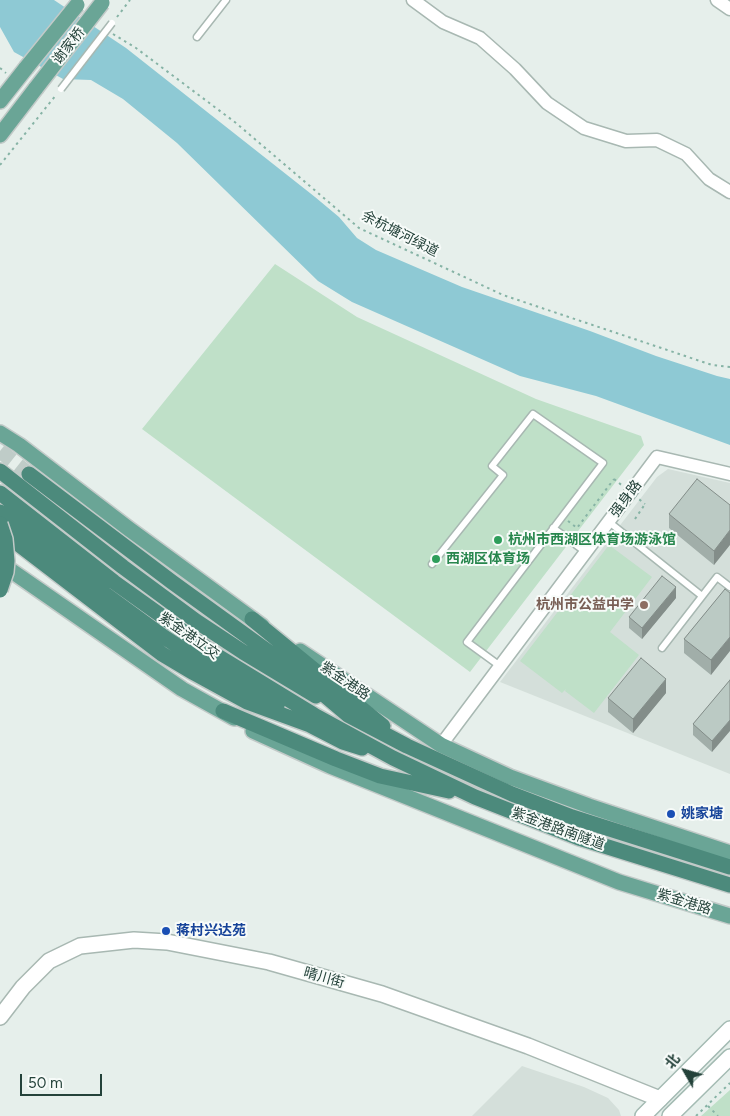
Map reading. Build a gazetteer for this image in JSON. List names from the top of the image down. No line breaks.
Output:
{"streets":{"highway":["紫金港立交","紫金港路南隧道"],"main road":["谢家桥","紫金港路"],"street":["强身路","晴川街"],"path":["余杭塘河绿道"]},"crossings":[["强身路","紫金港路"],["紫金港立交","紫金港路南隧道"]],"places":["杭州市西湖区体育场游泳馆","西湖区体育场","杭州市公益中学","姚家塘","蒋村兴达苑"],"scale_bar":"50 m","north":"top left"}
